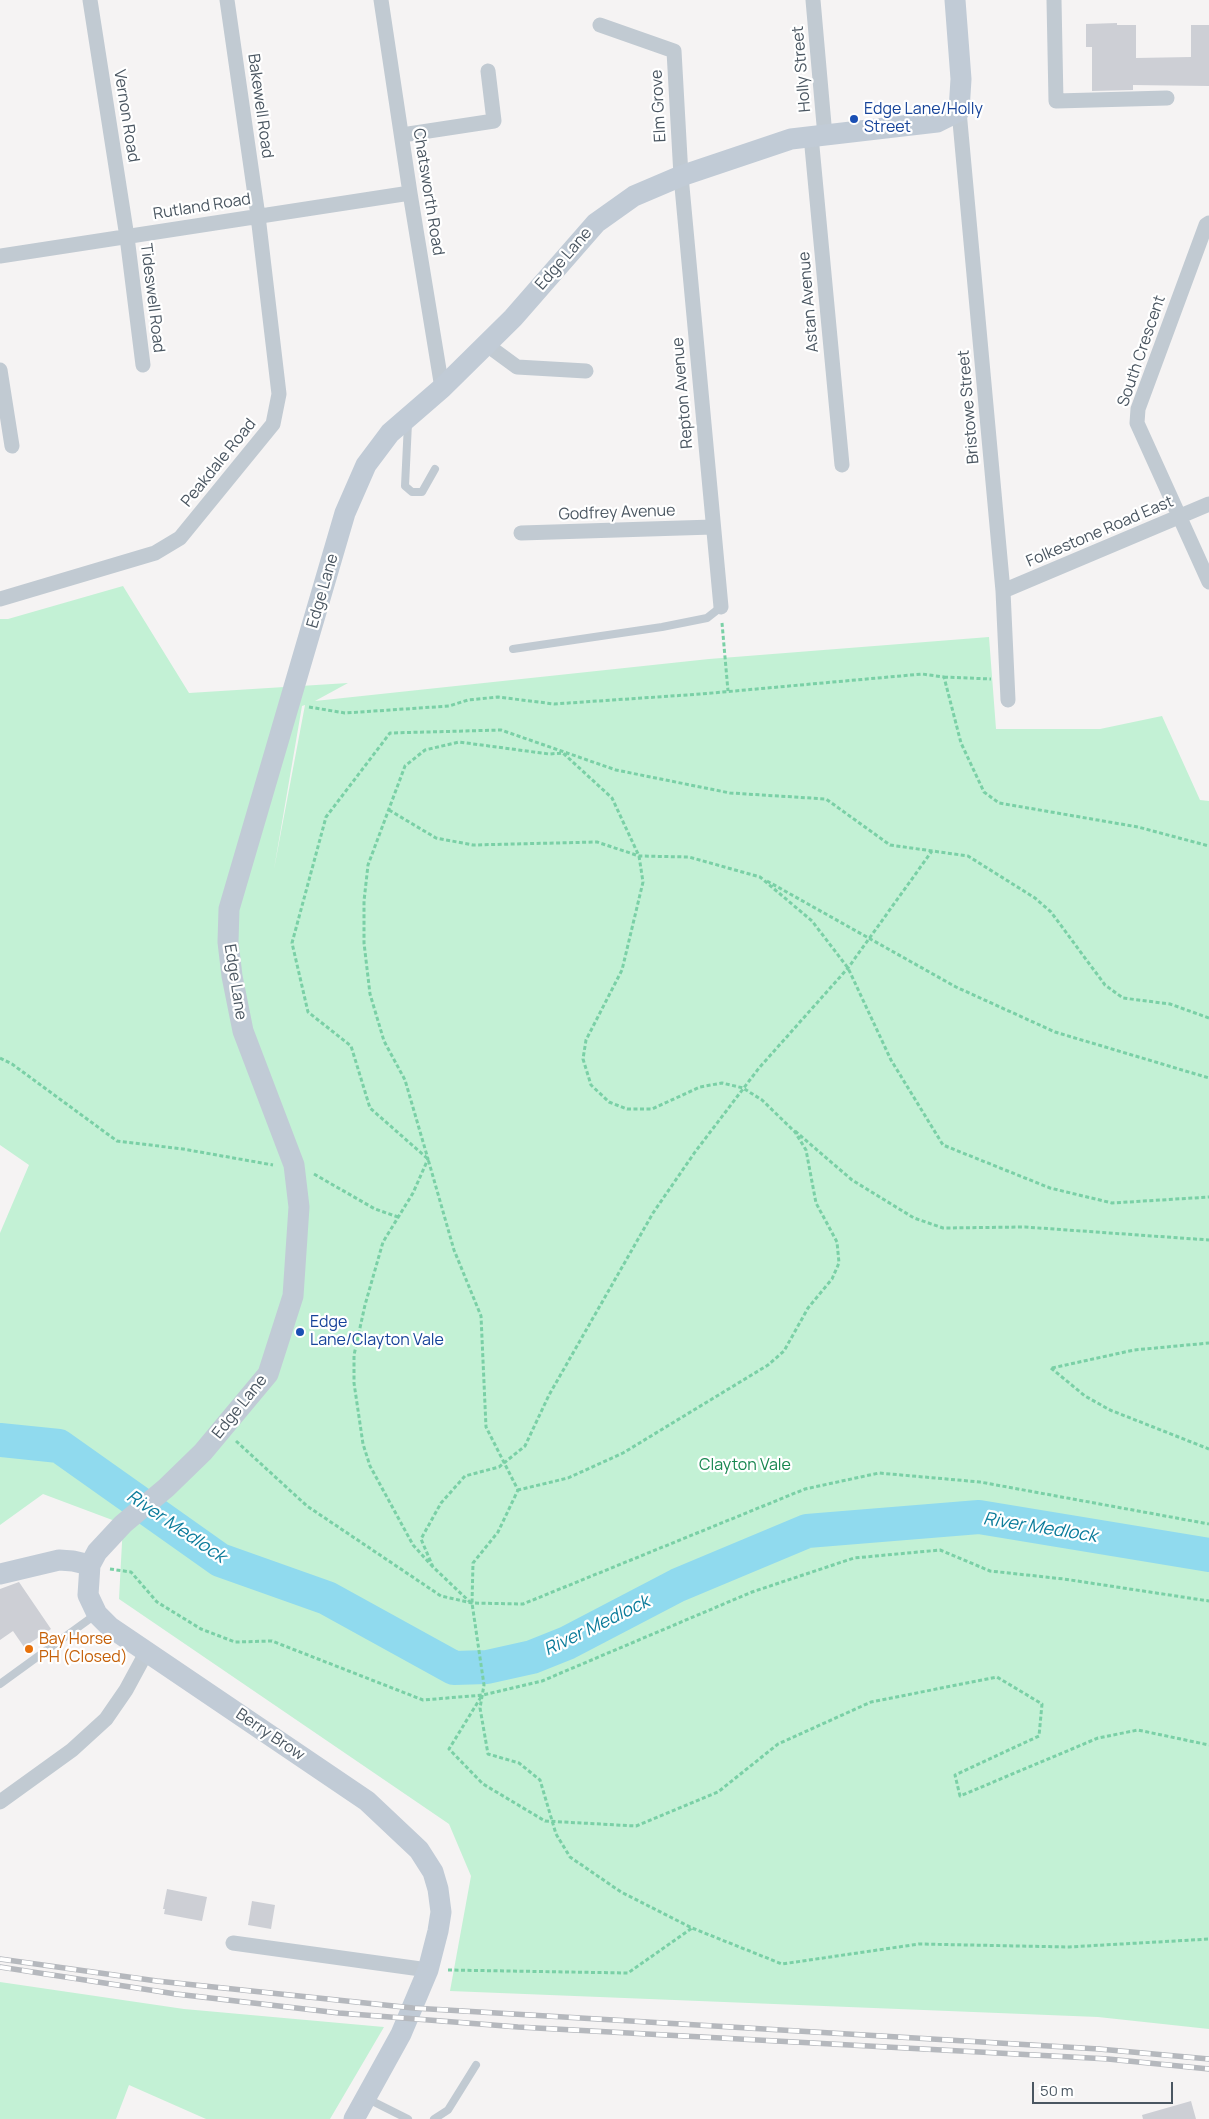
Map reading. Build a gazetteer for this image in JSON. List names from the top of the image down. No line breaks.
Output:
{"streets":{"street":["Holly Street","Bakewell Road","Elm Grove","Vernon Road","Chatsworth Road","Rutland Road","Edge Lane","Tideswell Road","Astan Avenue","South Crescent","Repton Avenue","Bristowe Street","Peakdale Road","Godfrey Avenue","Folkestone Road East","Berry Brow"]},"crossings":[["Holly Street","Edge Lane"],["Holly Street","Astan Avenue"],["Bakewell Road","Rutland Road"],["Bakewell Road","Peakdale Road"],["Elm Grove","Edge Lane"],["Elm Grove","Repton Avenue"],["Vernon Road","Rutland Road"],["Vernon Road","Tideswell Road"],["Chatsworth Road","Rutland Road"],["Chatsworth Road","Edge Lane"],["Rutland Road","Tideswell Road"],["Rutland Road","Peakdale Road"],["Edge Lane","Astan Avenue"],["Edge Lane","Repton Avenue"],["Edge Lane","Bristowe Street"],["Edge Lane","Berry Brow"],["South Crescent","Folkestone Road East"],["Repton Avenue","Godfrey Avenue"],["Bristowe Street","Folkestone Road East"]],"water":["River Medlock"],"parks":["Clayton Vale"],"places":["Edge Lane/Holly Street","Edge Lane/Clayton Vale","Bay Horse PH (Closed)"],"scale_bar":"50 m"}
